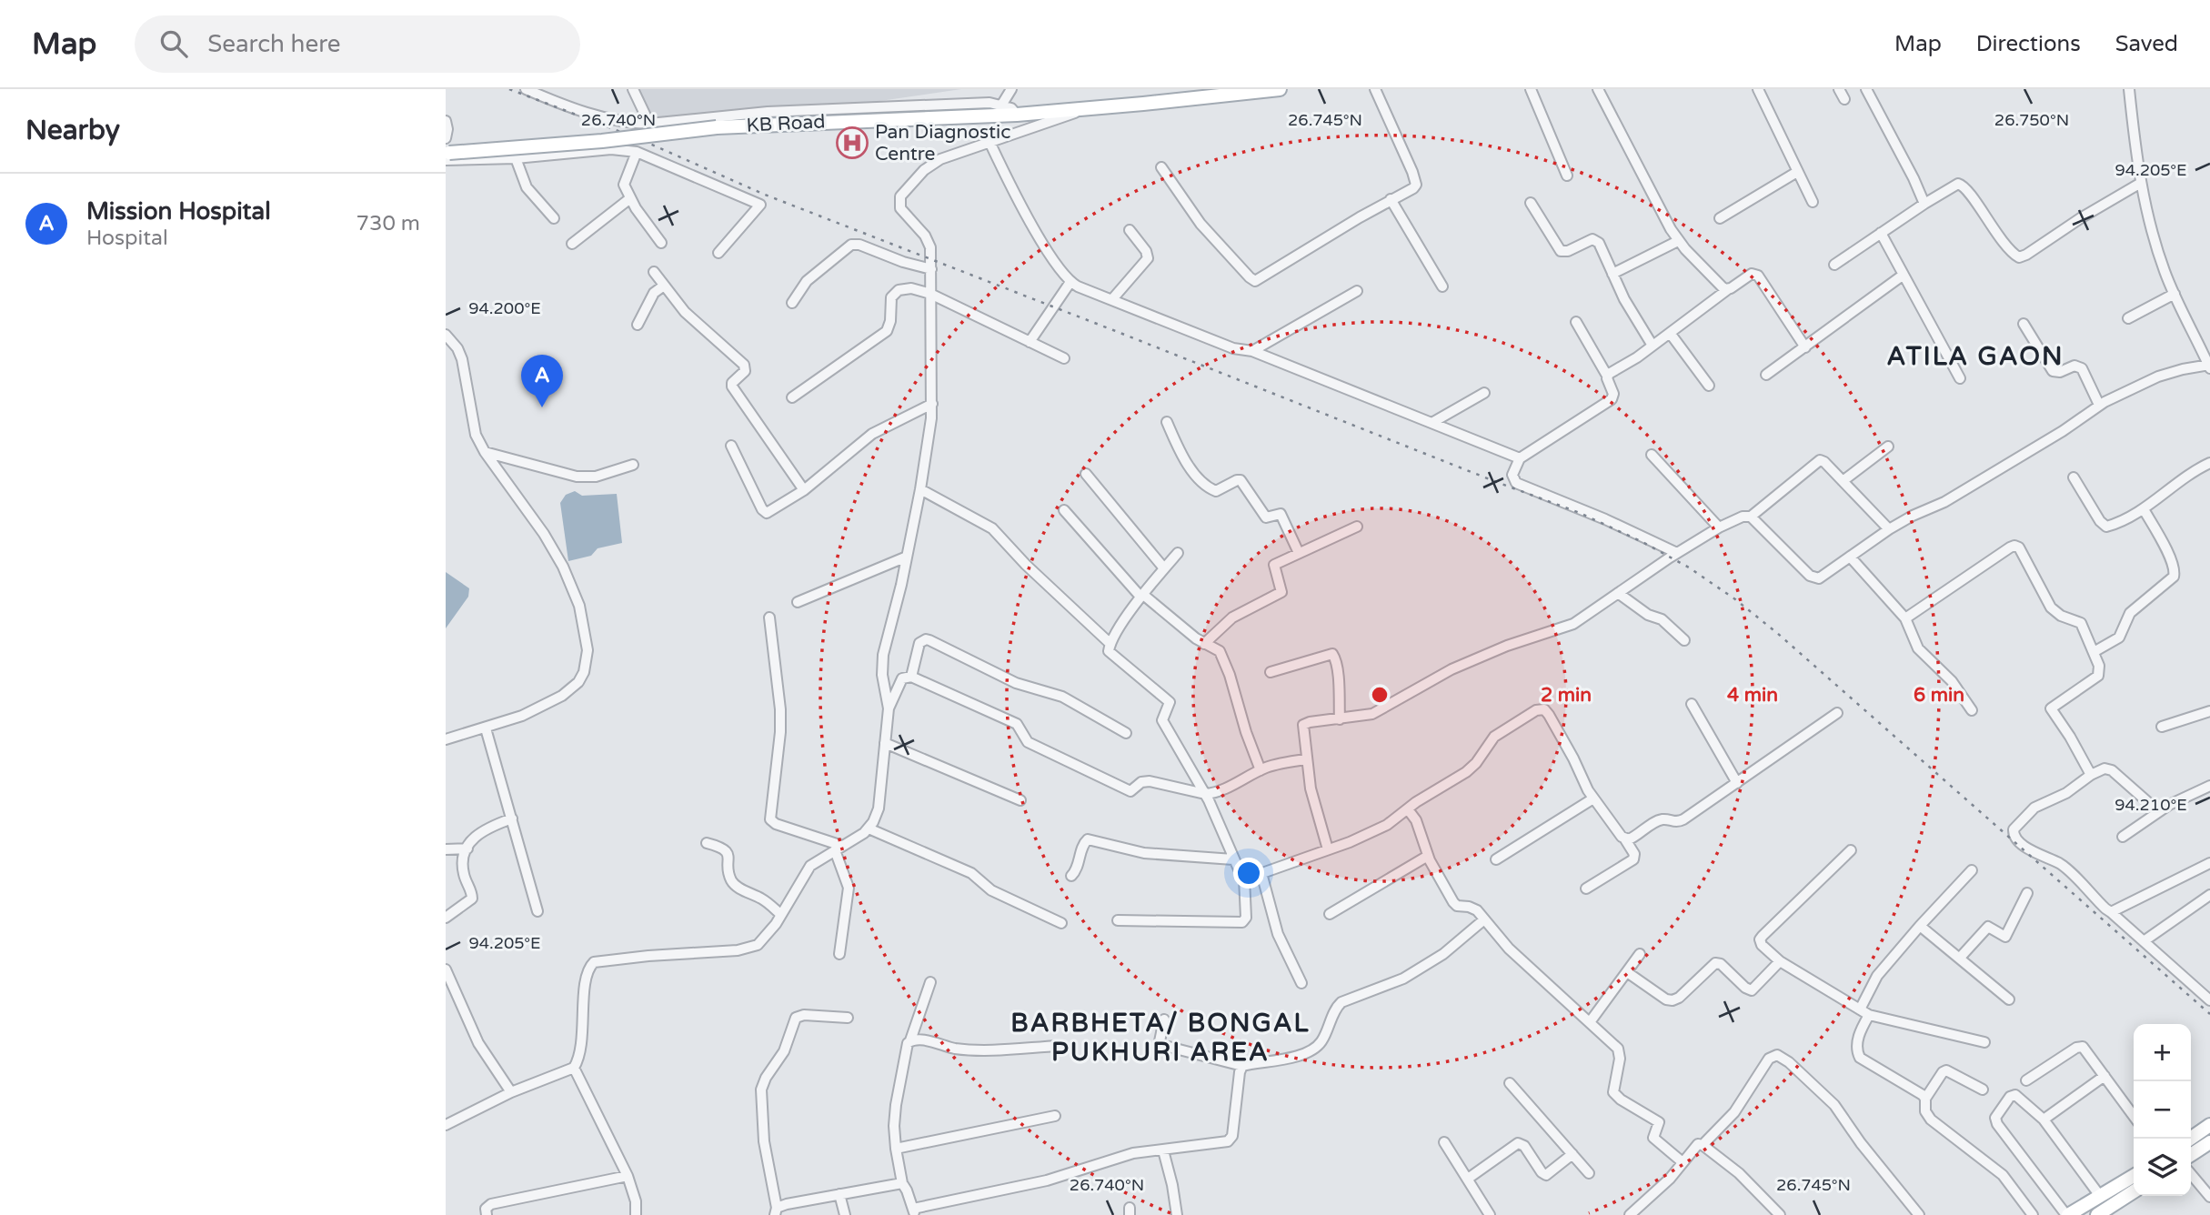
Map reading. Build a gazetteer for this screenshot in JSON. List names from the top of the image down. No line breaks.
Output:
{"streets":{"main road":["KB Road"]},"districts":["ATILA GAON","BARBHETA/ BONGAL PUKHURI AREA"],"places":{"hospital":["Pan Diagnostic Centre"]},"page":{"header":"Map","search":"Search here","nav":["Map","Directions","Saved"],"heading":"Nearby","list":[{"mark":"A","name":"Mission Hospital","note":"Hospital","value":"730 m"}],"pins":"A","map_buttons":["+","−"]},"coordinates":["26.740°N","26.745°N","26.750°N","94.205°E","94.200°E","94.210°E"],"rings":["2 min","4 min","6 min"]}
